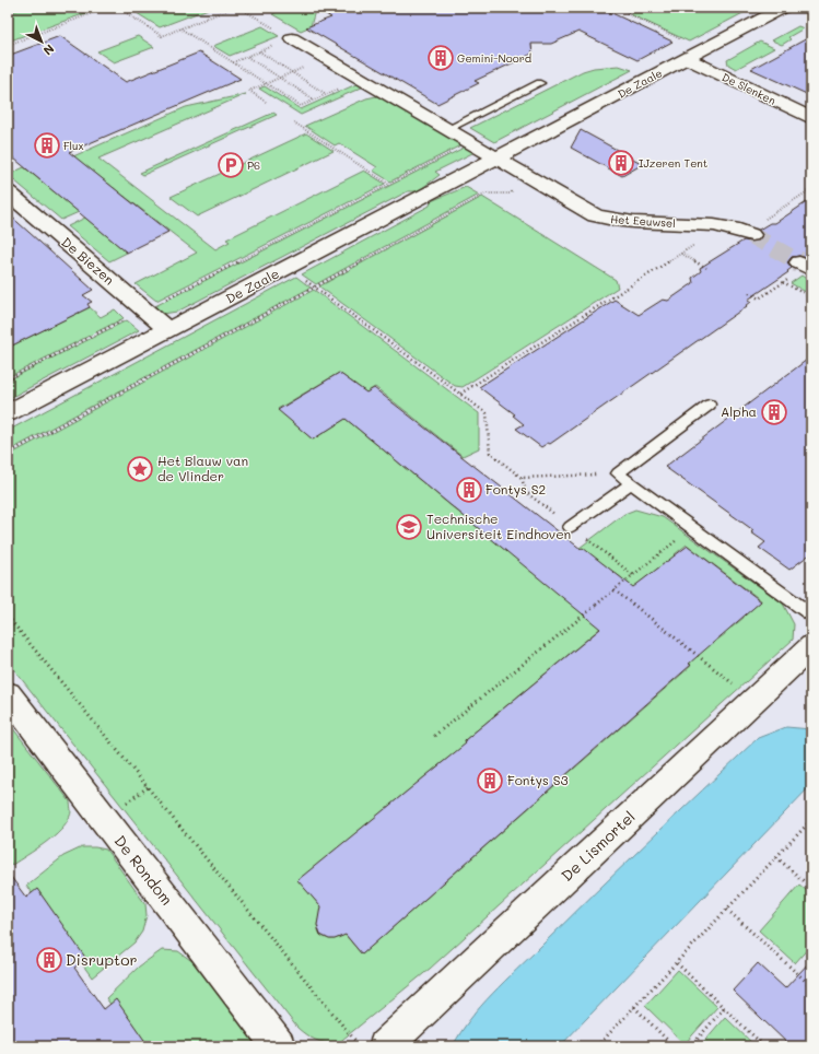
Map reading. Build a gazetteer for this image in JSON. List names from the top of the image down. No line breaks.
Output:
{"streets":{"street":["De Zaale","De Slenken","Het Eeuwsel","De Biezen","De Lismortel","De Rondom"]},"crossings":[["De Zaale","De Slenken"],["De Zaale","Het Eeuwsel"],["De Zaale","De Biezen"]],"places":{"building":["Gemini-Noord","Flux","IJzeren Tent","Alpha","Fontys S2","Fontys S3","Disruptor"],"parking":["P6"],"place":["Het Blauw van de Vlinder"],"school or university":["Technische Universiteit Eindhoven"]},"north":"bottom right"}
